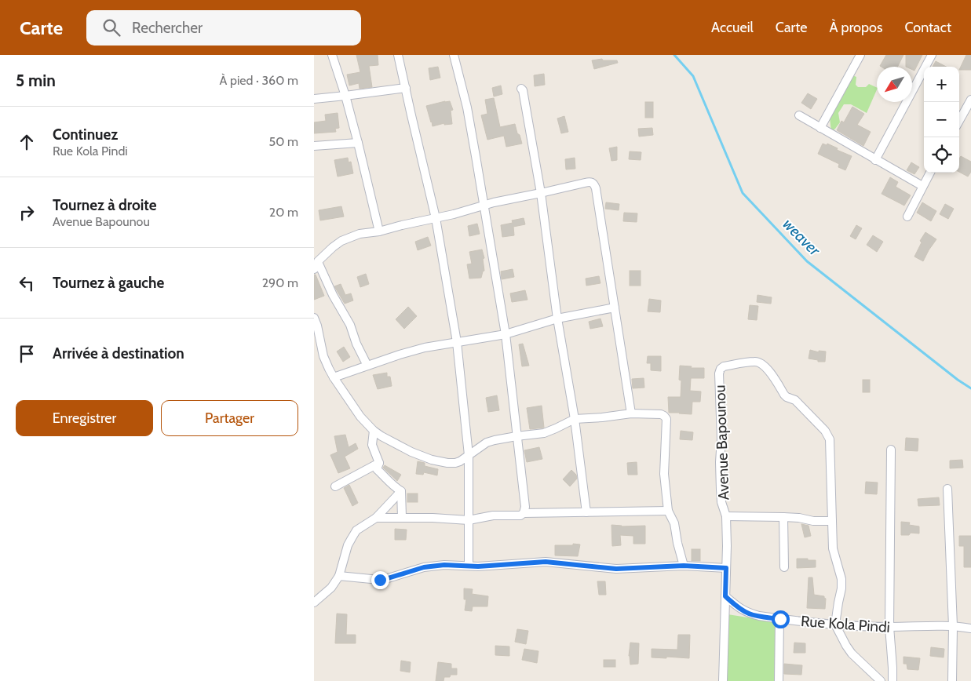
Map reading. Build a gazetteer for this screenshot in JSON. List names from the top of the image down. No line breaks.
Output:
{"streets":{"street":["Avenue Bapounou","Rue Kola Pindi"]},"crossings":[["Avenue Bapounou","Rue Kola Pindi"]],"water":["weaver"],"north":"bottom left","page":{"header":"Carte","search":"Rechercher","nav":["Accueil","Carte","À propos","Contact"],"heading":["5 min","À pied · 360 m"],"map_buttons":["+","−"],"list":[["Continuez","Rue Kola Pindi","50 m"],["Tournez à droite","Avenue Bapounou","20 m"],["Tournez à gauche","290 m"],"Arrivée à destination"],"buttons":["Enregistrer","Partager"]}}
